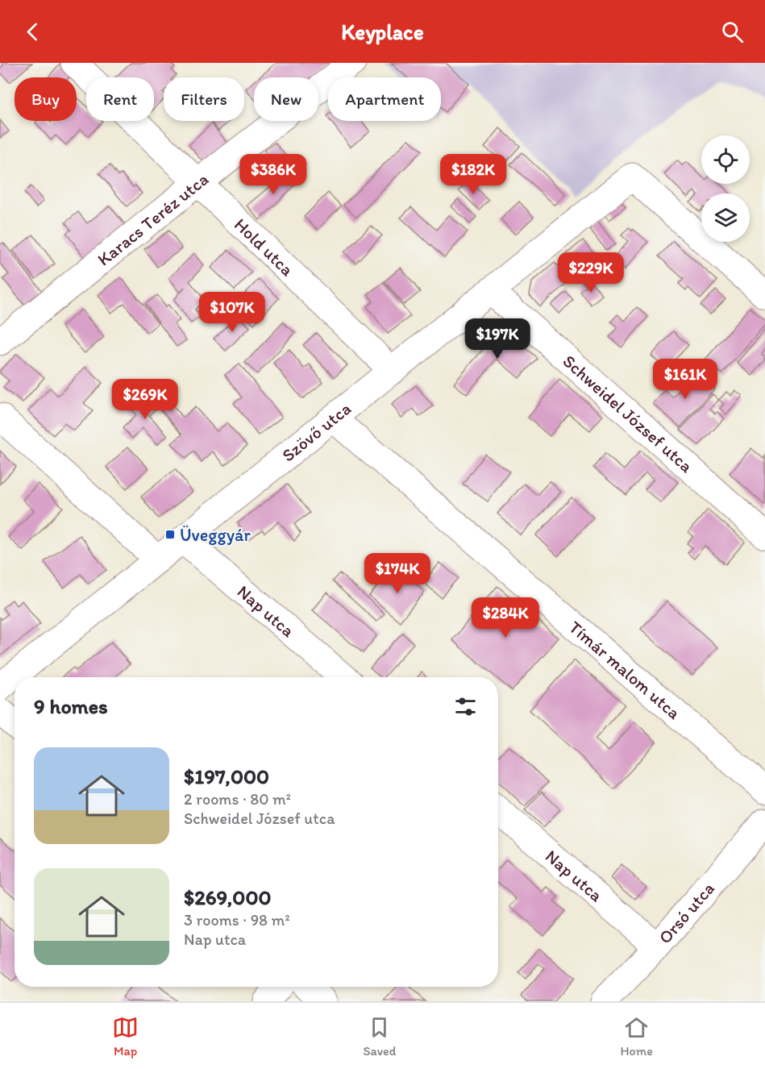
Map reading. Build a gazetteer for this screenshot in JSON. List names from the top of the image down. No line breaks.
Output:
{"streets":{"street":["Karacs Teréz utca","Hold utca","Schweidel József utca","Szövő utca","Nap utca","Tímár malom utca","Orsó utca"]},"crossings":[["Karacs Teréz utca","Hold utca"],["Hold utca","Szövő utca"],["Schweidel József utca","Szövő utca"],["Szövő utca","Nap utca"],["Szövő utca","Tímár malom utca"],["Nap utca","Orsó utca"]],"places":{"transit":["Üveggyár"]},"page":{"header":"Keyplace","chip":["Buy","Rent","Filters","New","Apartment"],"price":["$386K","$182K","$229K","$107K","$197K","$161K","$269K","$174K","$284K"],"heading":"9 homes","list":[{"name":"$197,000","note":"2 rooms · 80 m² · Schweidel József utca"},{"name":"$269,000","note":"3 rooms · 98 m² · Nap utca"}],"tabs":["Map","Saved","Home"]}}
